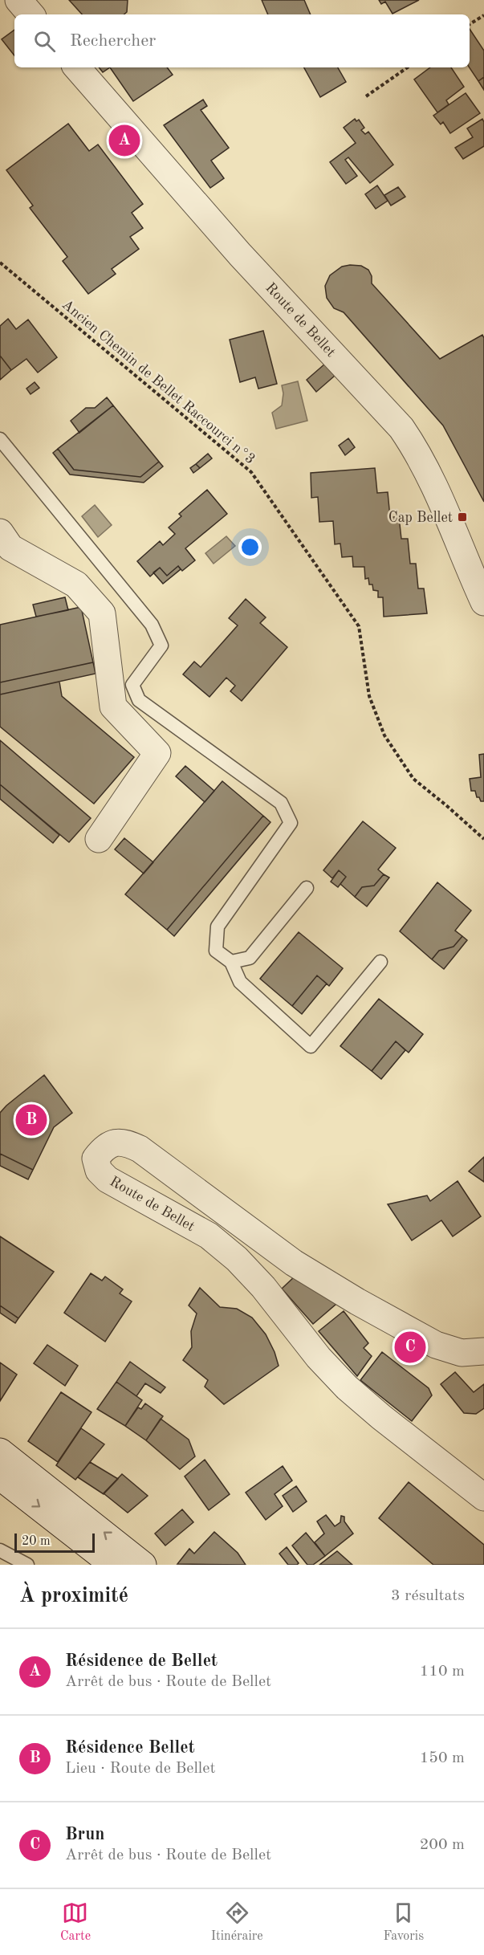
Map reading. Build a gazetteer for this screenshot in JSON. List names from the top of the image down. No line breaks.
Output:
{"streets":{"street":["Route de Bellet"],"path":["Ancien Chemin de Bellet Raccourci n°3"]},"places":{"transit":["Cap Bellet"]},"scale_bar":"20 m","page":{"search":"Rechercher","pins":["A","B","C"],"scale":"20 m","heading":["À proximité","3 résultats"],"list":[{"mark":"A","name":"Résidence de Bellet","note":"Arrêt de bus · Route de Bellet","value":"110 m"},{"mark":"B","name":"Résidence Bellet","note":"Lieu · Route de Bellet","value":"150 m"},{"mark":"C","name":"Brun","note":"Arrêt de bus · Route de Bellet","value":"200 m"}],"nav":["Carte","Itinéraire","Favoris"]}}
